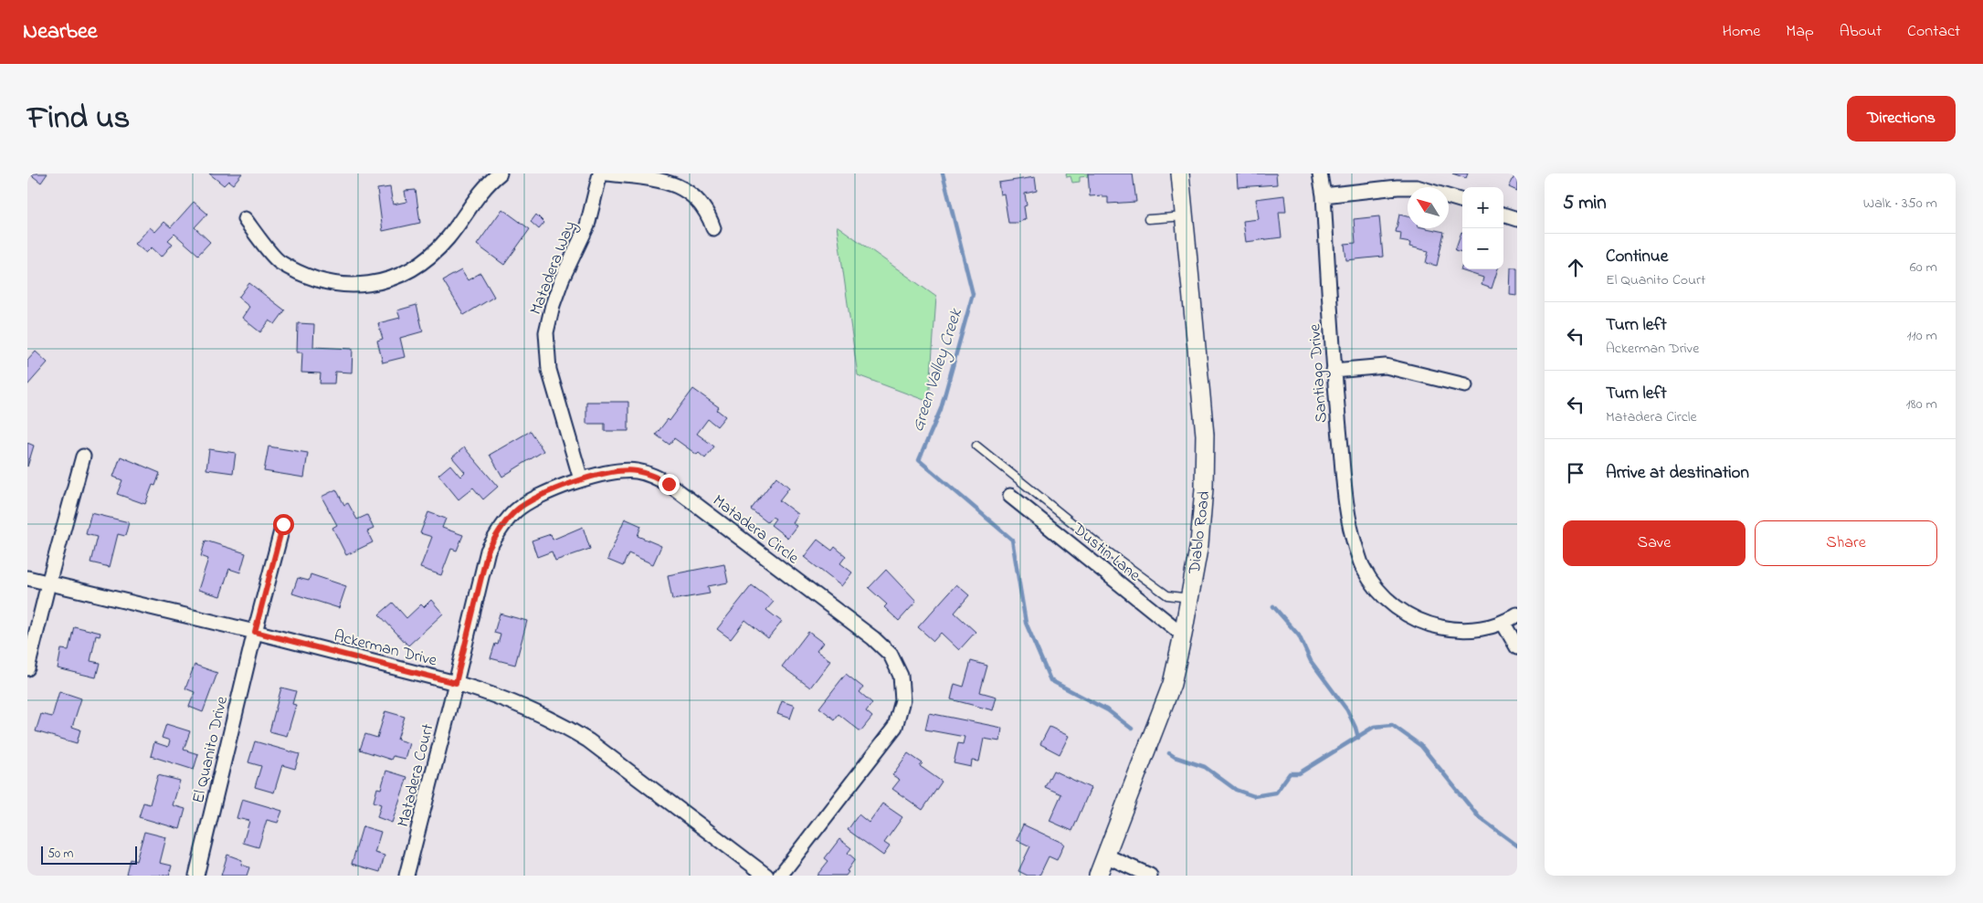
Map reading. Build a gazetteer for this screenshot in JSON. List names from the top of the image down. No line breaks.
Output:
{"streets":{"street":["Matadera Way","Santiago Drive","Matadera Circle","Diablo Road","Dustin Lane","Ackerman Drive","El Quanito Drive","Matadera Court"]},"crossings":[["Matadera Way","Matadera Circle"],["Matadera Circle","Ackerman Drive"],["Matadera Circle","Matadera Court"],["Diablo Road","Dustin Lane"],["Ackerman Drive","El Quanito Drive"],["Ackerman Drive","Matadera Court"]],"water":["Green Valley Creek"],"scale_bar":"50 m","north":"top left","page":{"header":"Nearbee","nav":["Home","Map","About","Contact"],"title":"Find us","buttons":["Directions",["Save","Share"]],"heading":["5 min","Walk · 350 m"],"map_buttons":["+","−"],"list":[["Continue","El Quanito Court","60 m"],["Turn left","Ackerman Drive","110 m"],["Turn left","Matadera Circle","180 m"],"Arrive at destination"],"scale":"50 m"}}
